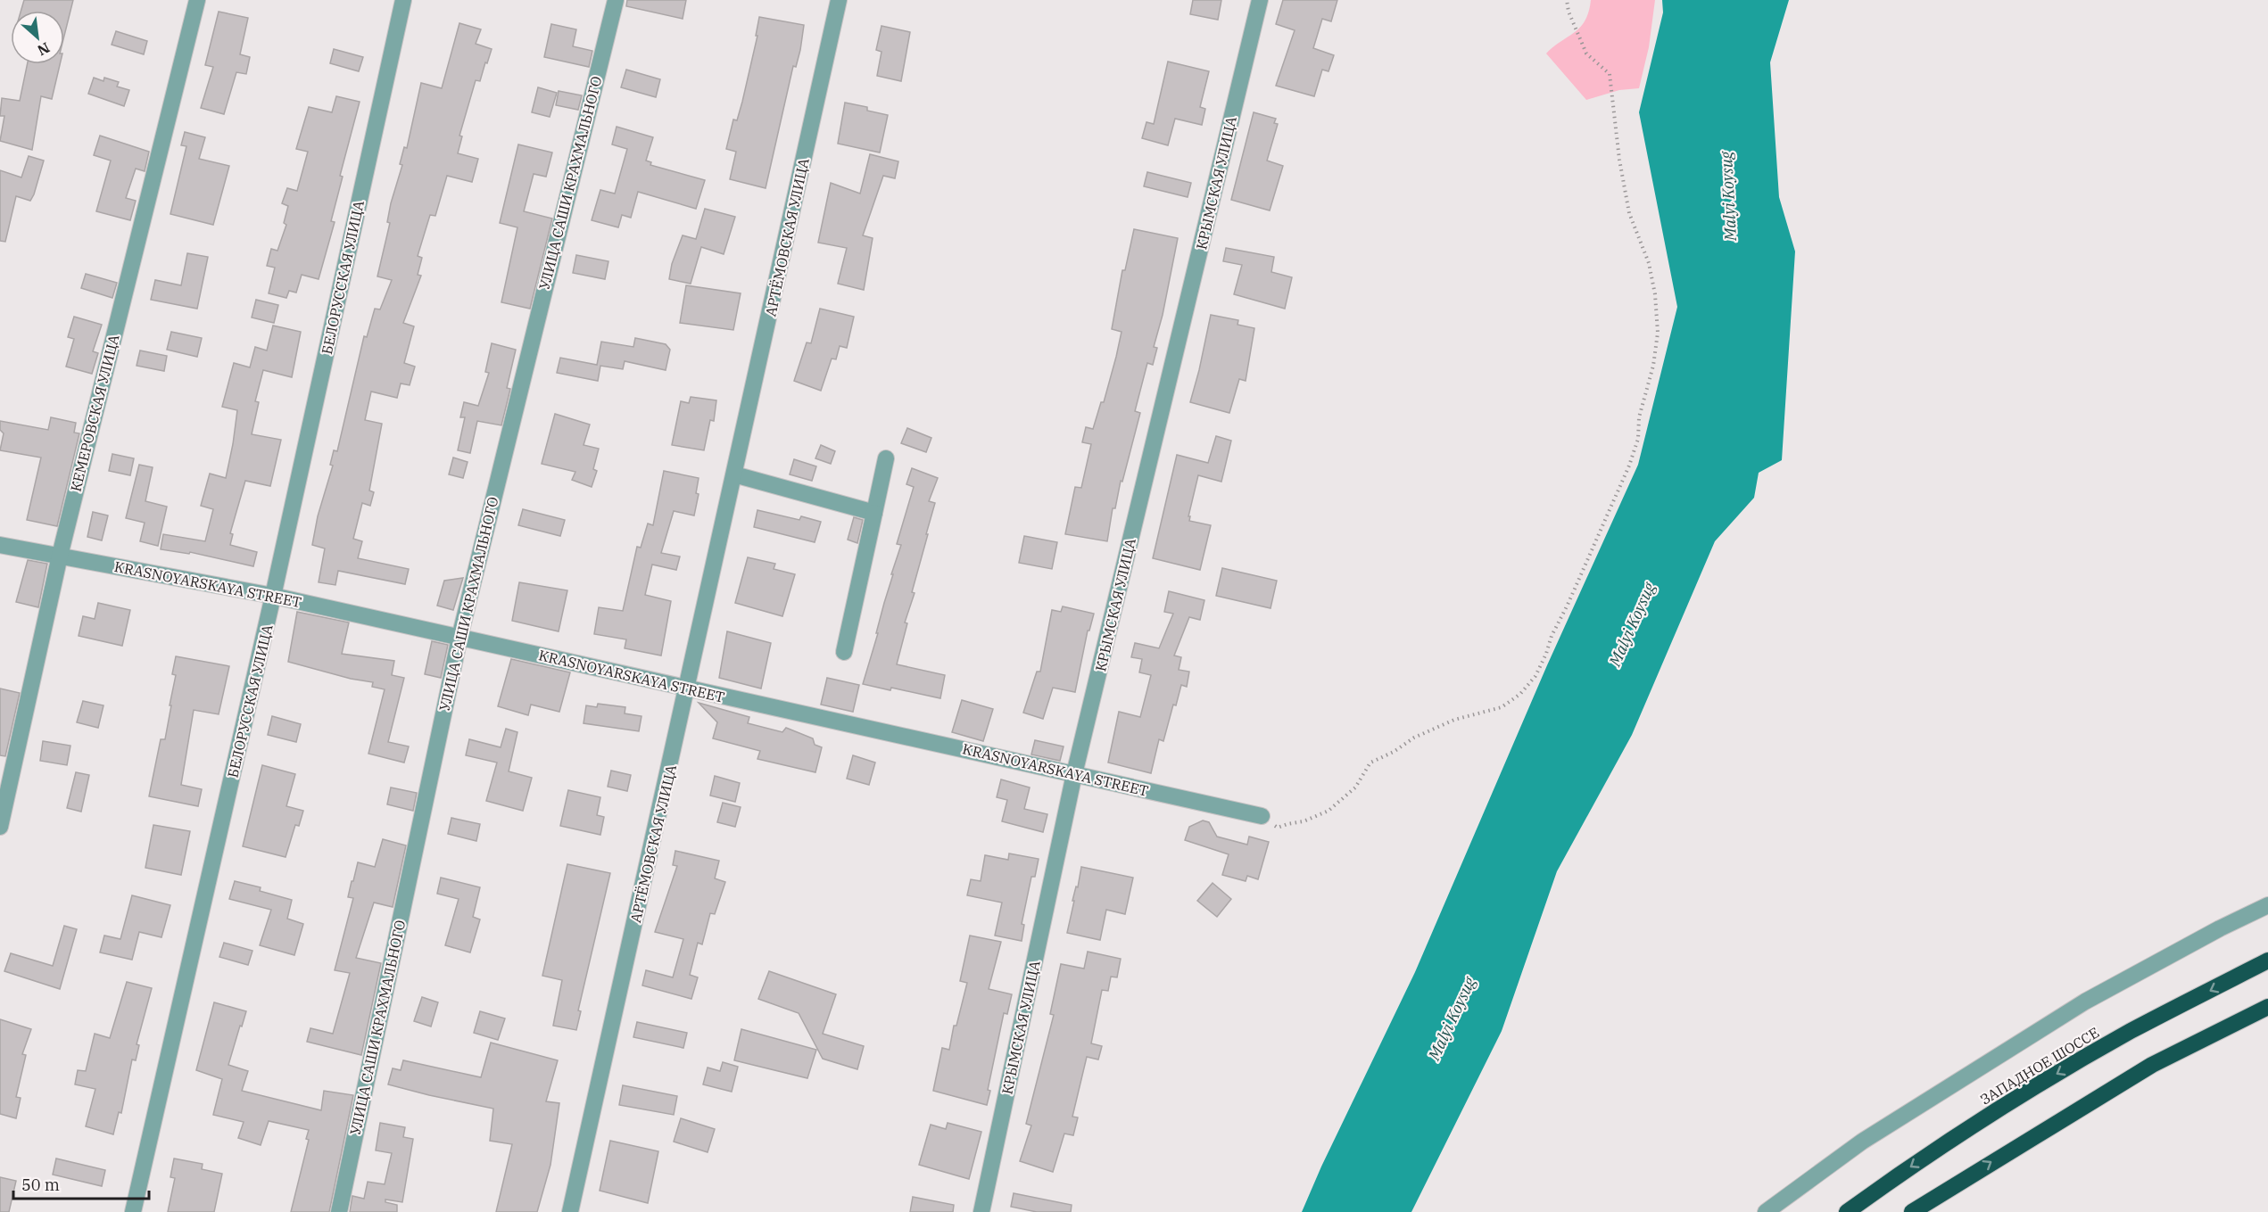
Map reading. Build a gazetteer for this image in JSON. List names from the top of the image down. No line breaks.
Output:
{"streets":{"highway":["ЗАПАДНОЕ ШОССЕ"],"street":["УЛИЦА САШИ КРАХМАЛЬНОГО","КРЫМСКАЯ УЛИЦА","АРТЁМОВСКАЯ УЛИЦА","БЕЛОРУССКАЯ УЛИЦА","КЕМЕРОВСКАЯ УЛИЦА","KRASNOYARSKAYA STREET"]},"crossings":[["УЛИЦА САШИ КРАХМАЛЬНОГО","KRASNOYARSKAYA STREET"],["КРЫМСКАЯ УЛИЦА","KRASNOYARSKAYA STREET"],["АРТЁМОВСКАЯ УЛИЦА","KRASNOYARSKAYA STREET"],["БЕЛОРУССКАЯ УЛИЦА","KRASNOYARSKAYA STREET"],["КЕМЕРОВСКАЯ УЛИЦА","KRASNOYARSKAYA STREET"]],"water":["Malyi Koysug"],"scale_bar":"50 m","north":"bottom right"}
